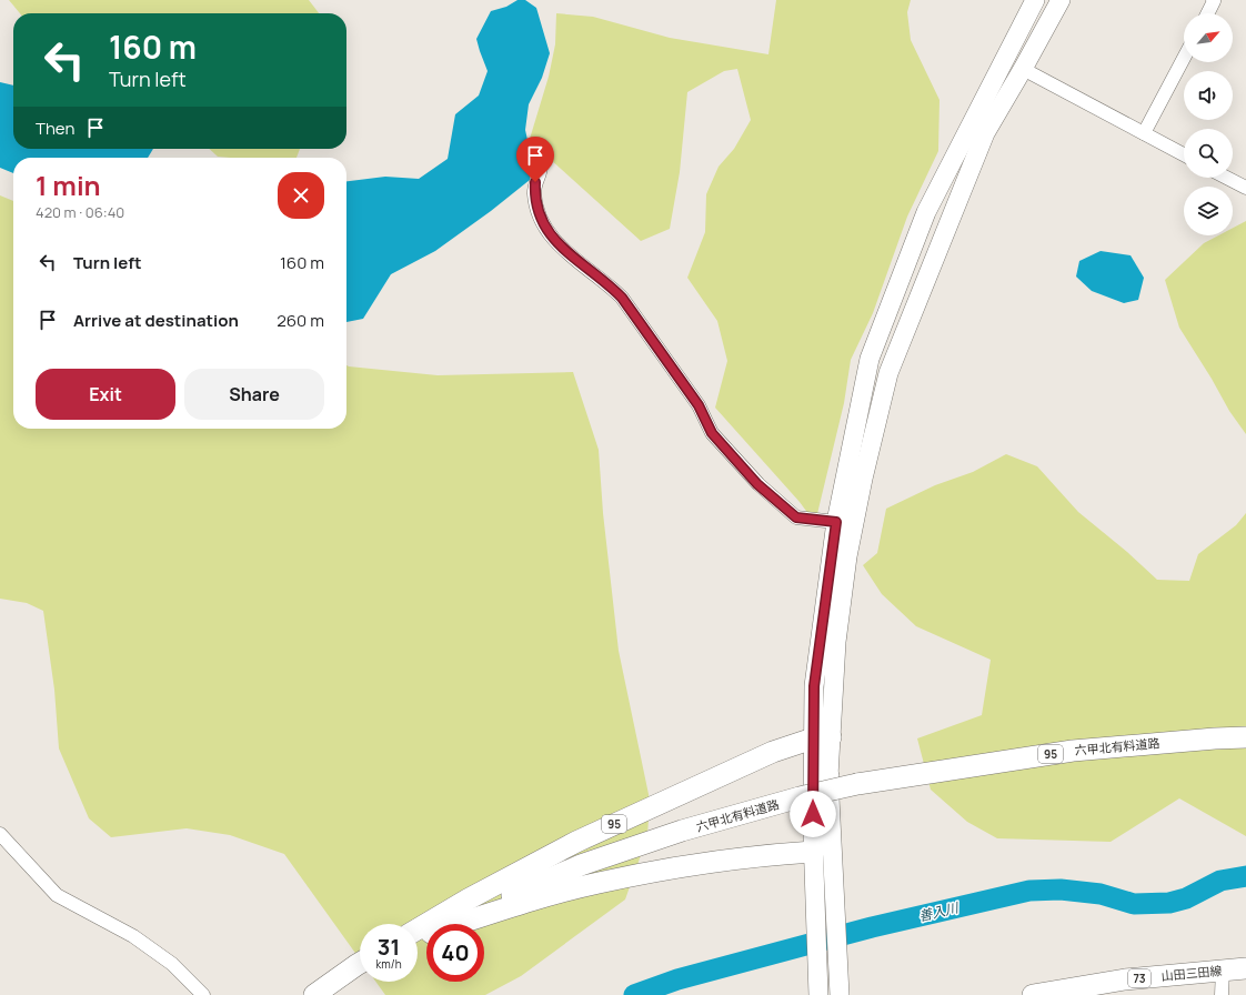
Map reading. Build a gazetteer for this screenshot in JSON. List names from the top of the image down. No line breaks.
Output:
{"streets":{"main road":["六甲北有料道路","95","山田三田線","73"]},"water":["善入川"],"north":"top right","page":{"turn":["160 m","Turn left"],"then":"Then","heading":["1 min","420 m · 06:40"],"list":[{"name":"Turn left","value":"160 m"},{"name":"Arrive at destination","value":"260 m"}],"buttons":["Exit","Share"],"speed":"31 km/h","limit":"40"}}
